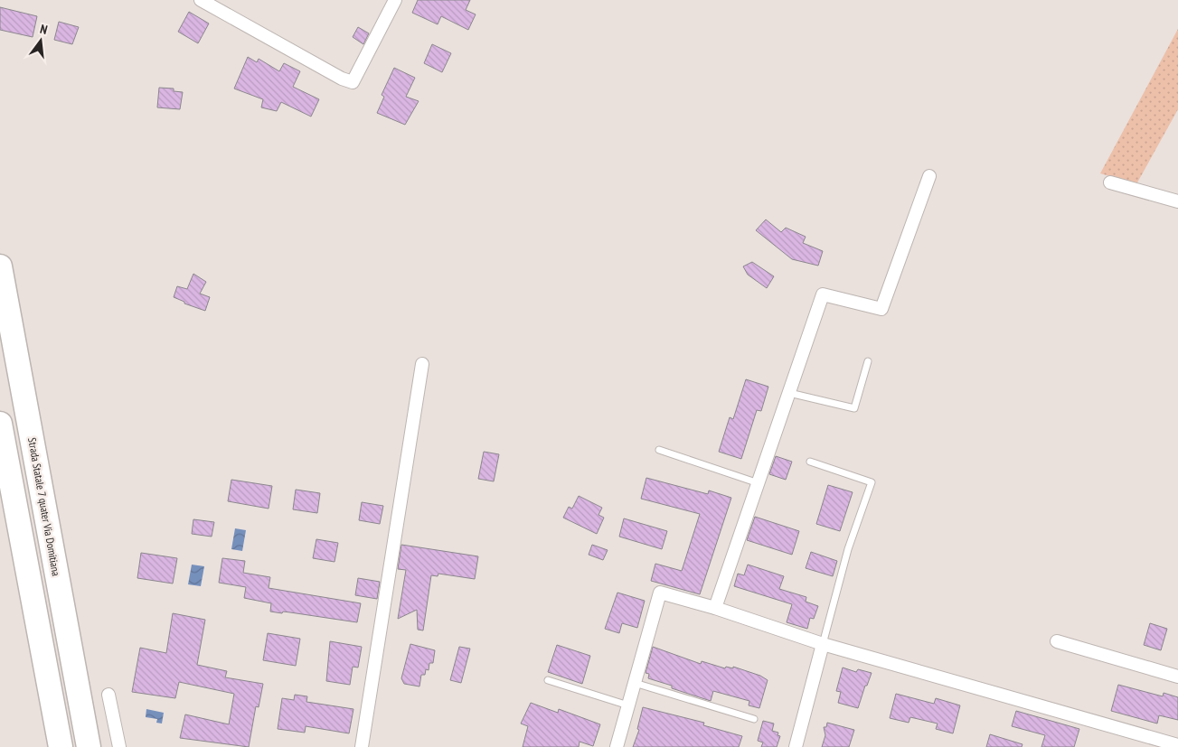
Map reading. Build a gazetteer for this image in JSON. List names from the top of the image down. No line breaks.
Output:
{"streets":{"highway":["Strada Statale 7 quater Via Domitiana"]},"north":"top"}
